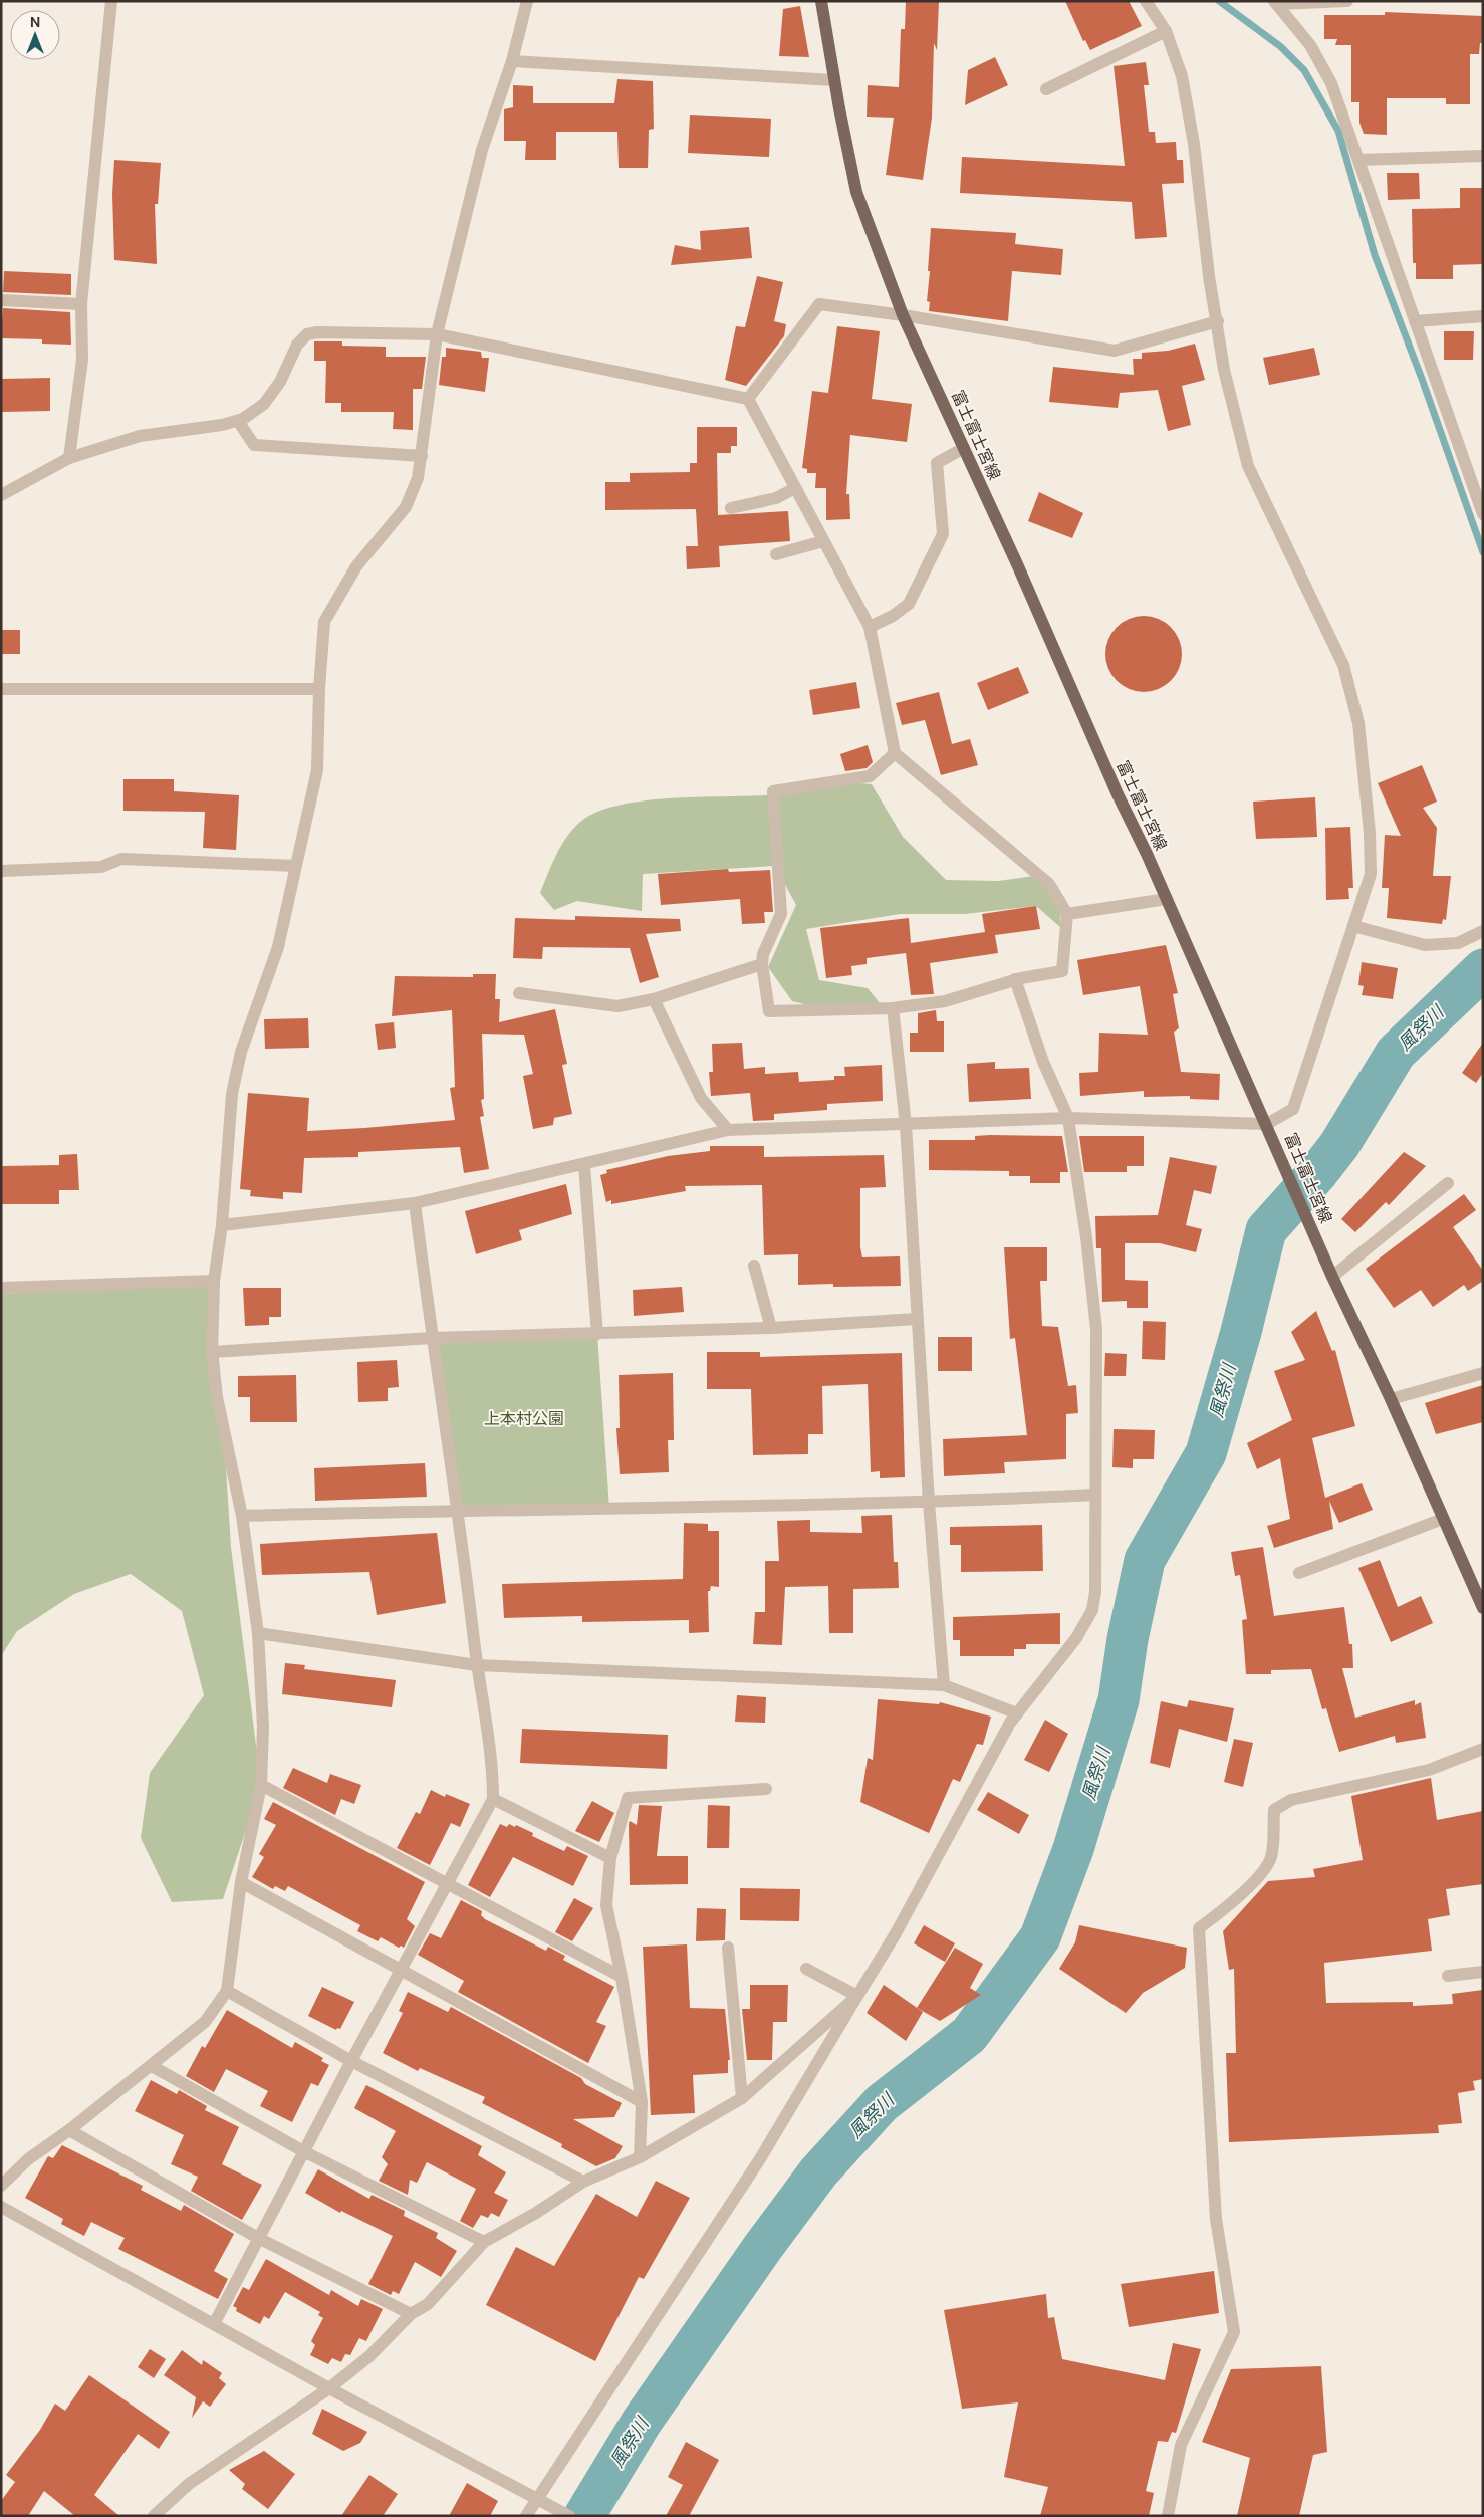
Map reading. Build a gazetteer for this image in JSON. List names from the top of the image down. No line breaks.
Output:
{"streets":{"main road":["富士富士宮線"]},"water":["風祭川"],"parks":["上本村公園"],"north":"top"}
